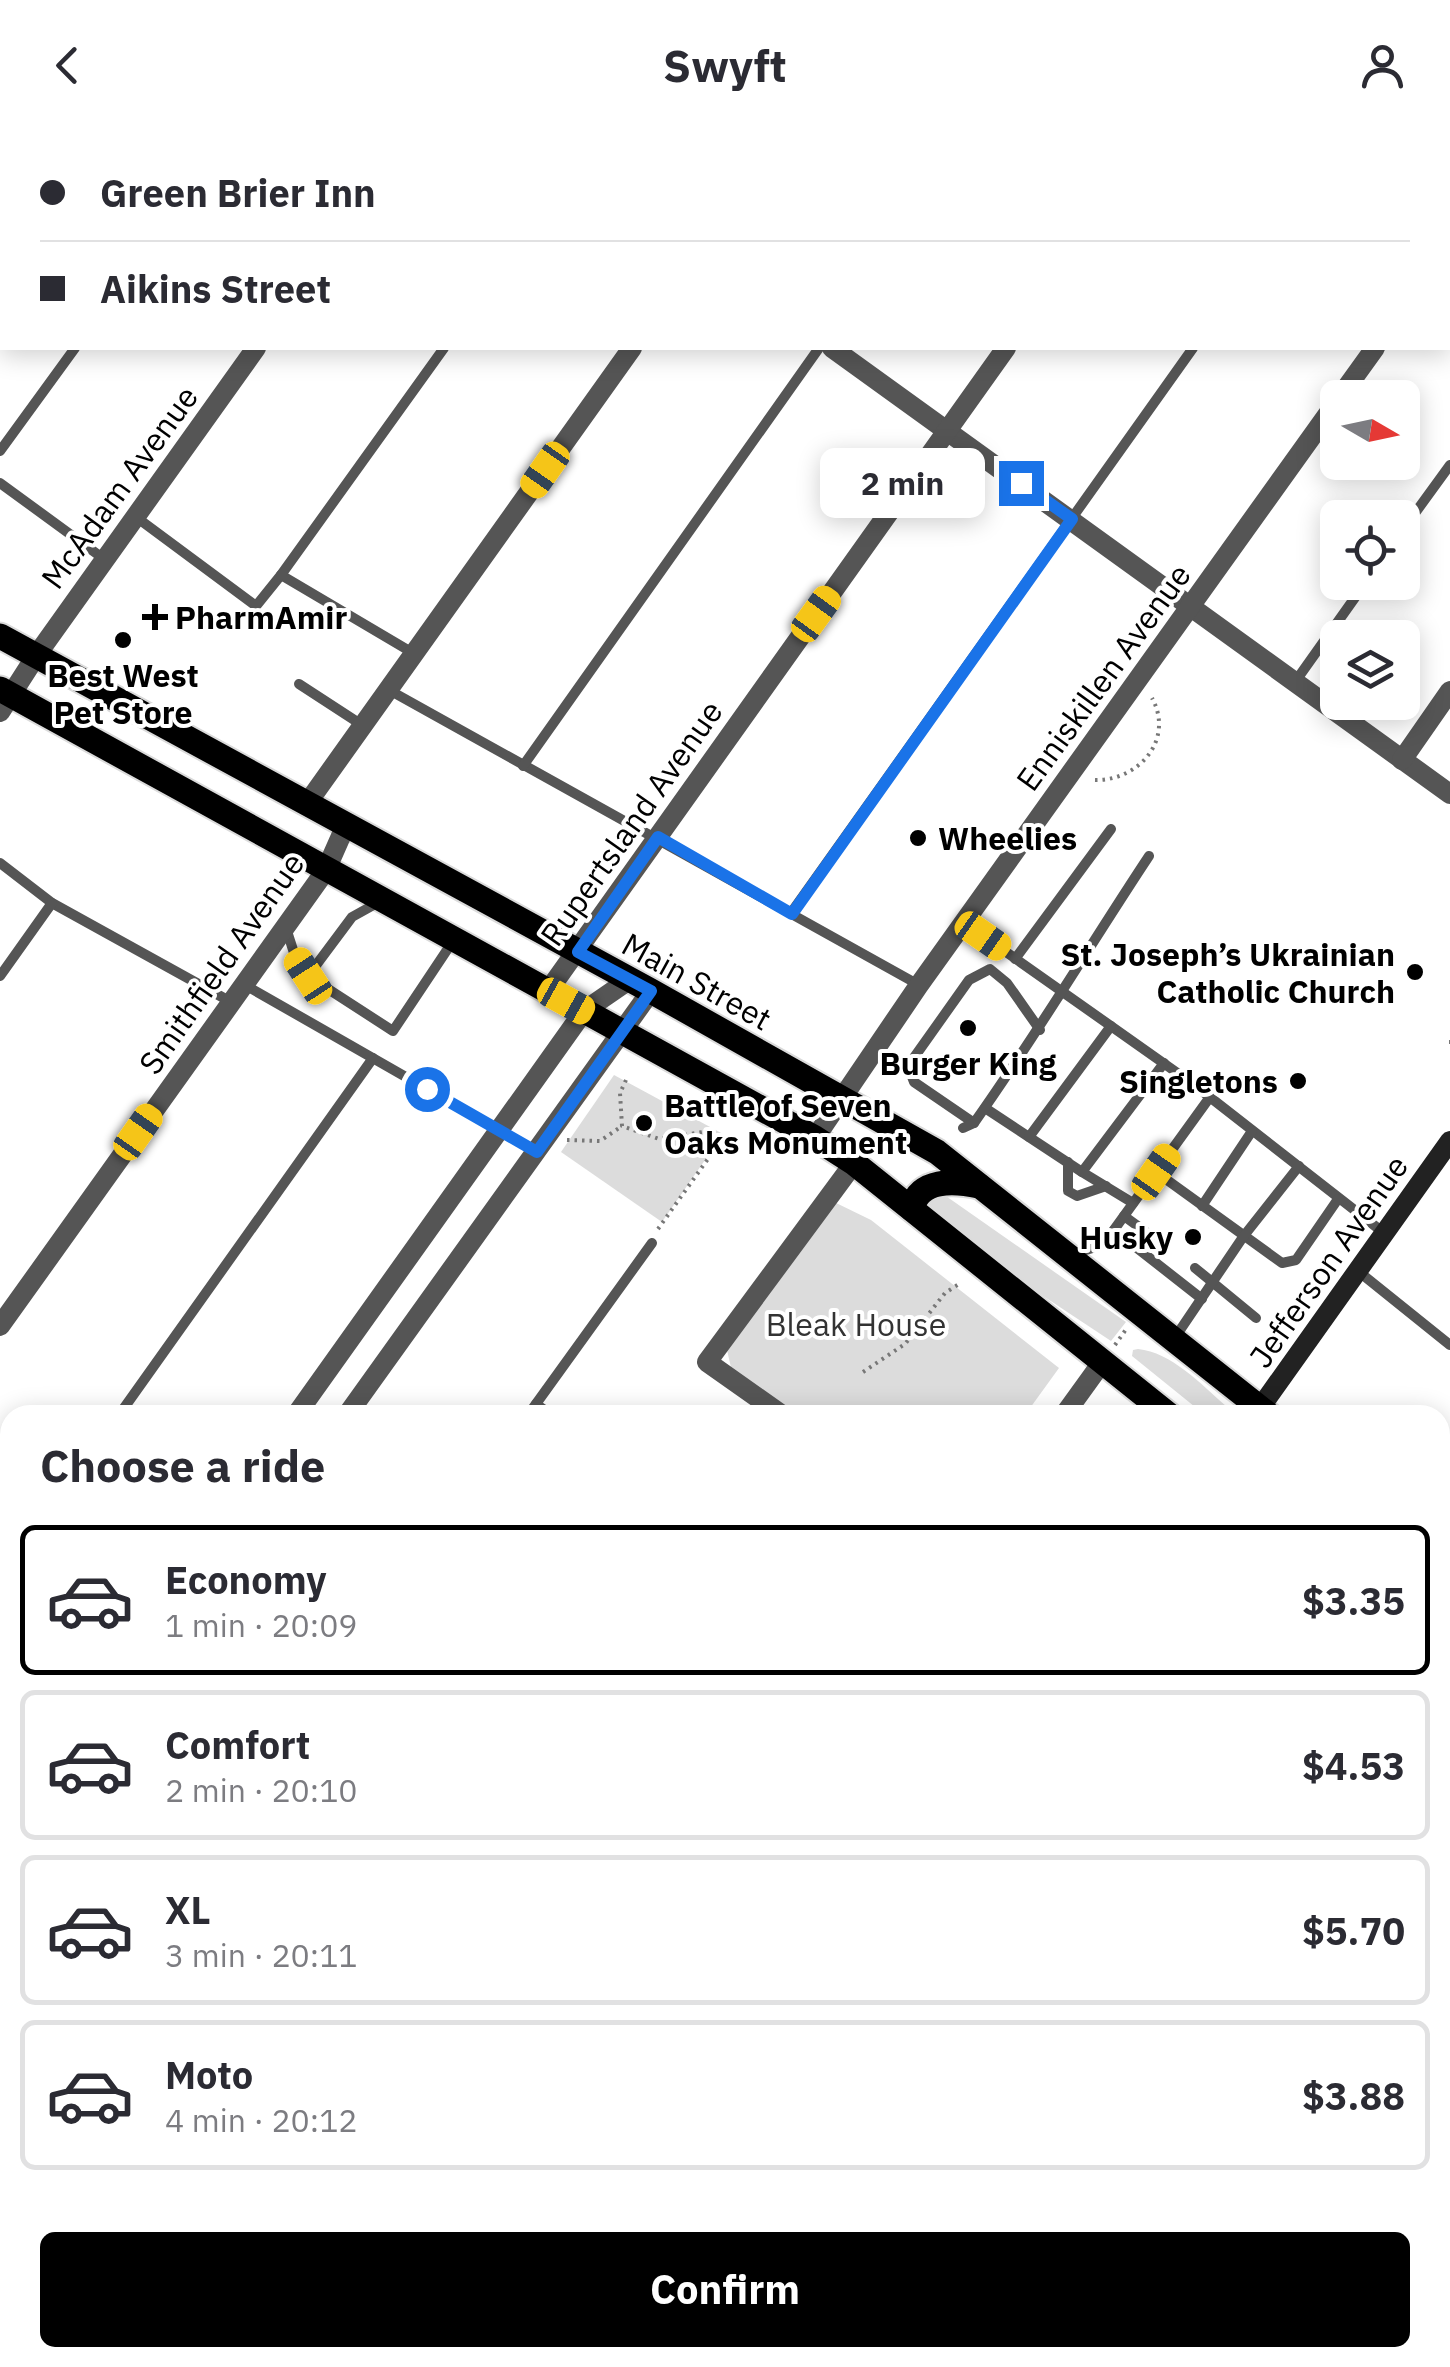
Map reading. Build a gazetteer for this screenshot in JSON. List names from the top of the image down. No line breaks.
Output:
{"streets":{"main road":["Main Street"],"street":["McAdam Avenue","Enniskillen Avenue","Rupertsland Avenue","Smithfield Avenue","Jefferson Avenue"]},"crossings":[["McAdam Avenue","Main Street"],["Enniskillen Avenue","Main Street"],["Rupertsland Avenue","Main Street"],["Smithfield Avenue","Main Street"]],"parks":["Bleak House"],"places":{"health":["PharmAmir"],"other":["Best West Pet Store","Wheelies","St. Joseph’s Ukrainian Catholic Church","Burger King","Singletons","Battle of Seven Oaks Monument","Husky"]},"north":"right","page":{"header":"Swyft","banner":["Green Brier Inn","Aikins Street"],"bubble":"2 min","heading":"Choose a ride","list":[{"name":"Economy","note":"1 min · 20:09","value":"$3.35"},{"name":"Comfort","note":"2 min · 20:10","value":"$4.53"},{"name":"XL","note":"3 min · 20:11","value":"$5.70"},{"name":"Moto","note":"4 min · 20:12","value":"$3.88"}],"buttons":"Confirm"}}
